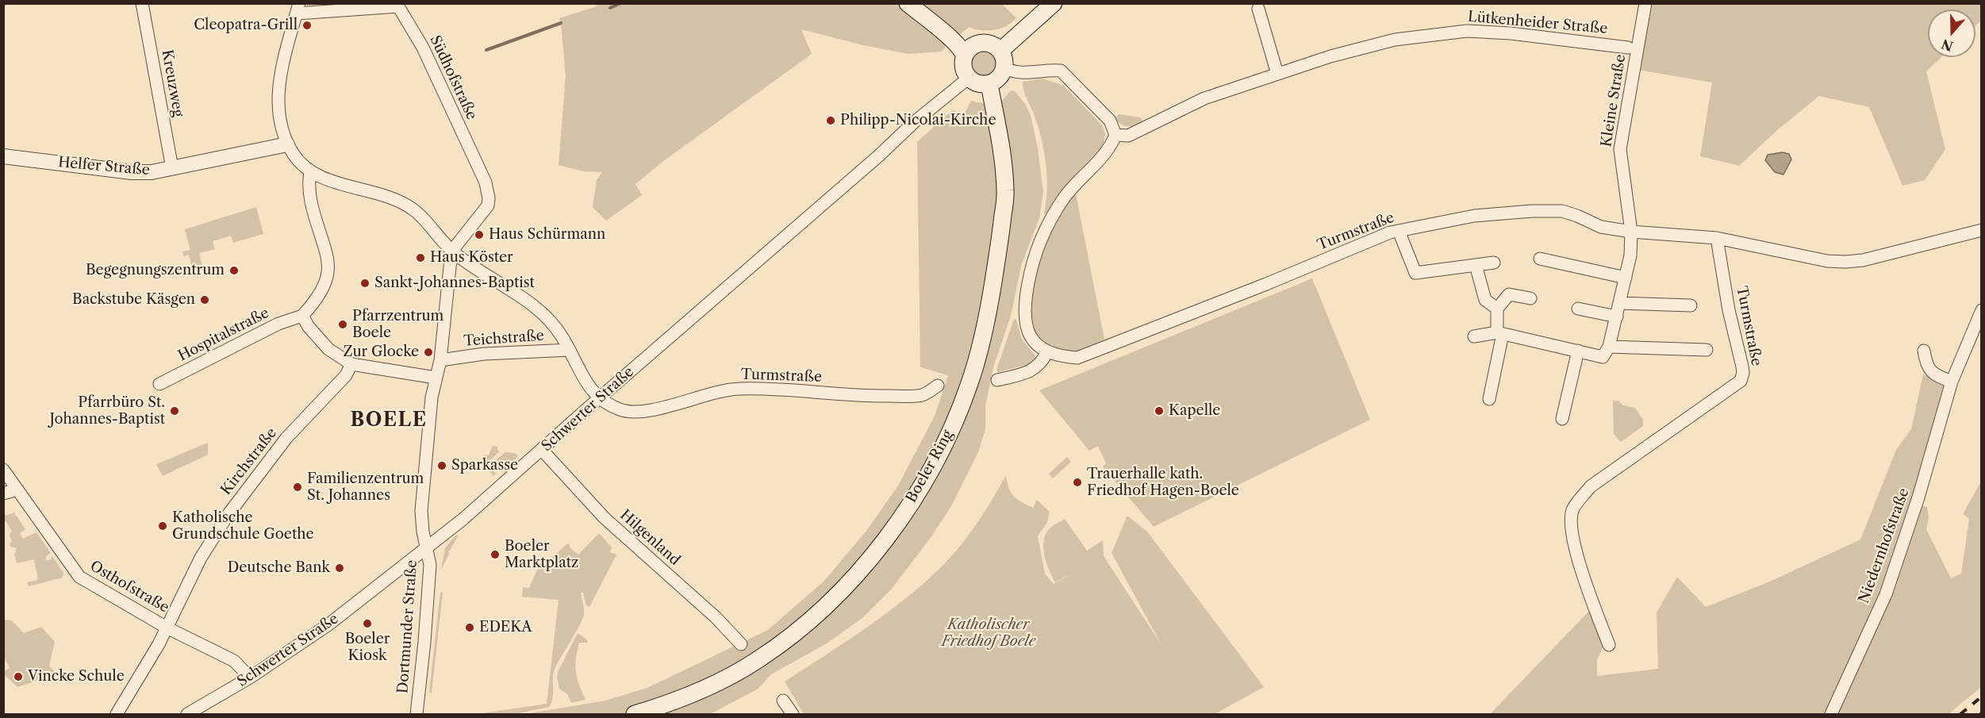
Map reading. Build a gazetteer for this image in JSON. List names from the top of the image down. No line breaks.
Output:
{"streets":{"main road":["Boeler Ring"],"street":["Lütkenheider Straße","Südhofstraße","Kreuzweg","Kleine Straße","Helfer Straße","Turmstraße","Hospitalstraße","Teichstraße","Schwerter Straße","Kirchstraße","Hilgenland","Niedernhofstraße","Osthofstraße","Dortmunder Straße"]},"crossings":[["Südhofstraße","Dortmunder Straße"],["Kreuzweg","Helfer Straße"],["Kleine Straße","Turmstraße"],["Turmstraße","Schwerter Straße"],["Teichstraße","Dortmunder Straße"],["Schwerter Straße","Boeler Ring"],["Schwerter Straße","Hilgenland"],["Schwerter Straße","Osthofstraße"],["Schwerter Straße","Dortmunder Straße"],["Kirchstraße","Osthofstraße"]],"districts":["BOELE"],"parks":["Katholischer Friedhof Boele"],"places":["Cleopatra-Grill","Philipp-Nicolai-Kirche","Haus Schürmann","Haus Köster","Begegnungszentrum","Sankt-Johannes-Baptist","Backstube Käsgen","Pfarrzentrum Boele","Zur Glocke","Pfarrbüro St. Johannes-Baptist","Kapelle","Sparkasse","Trauerhalle kath. Friedhof Hagen-Boele","Familienzentrum St. Johannes","Katholische Grundschule Goethe","Boeler Marktplatz","Deutsche Bank","Boeler Kiosk","EDEKA","Vincke Schule"],"north":"bottom"}
